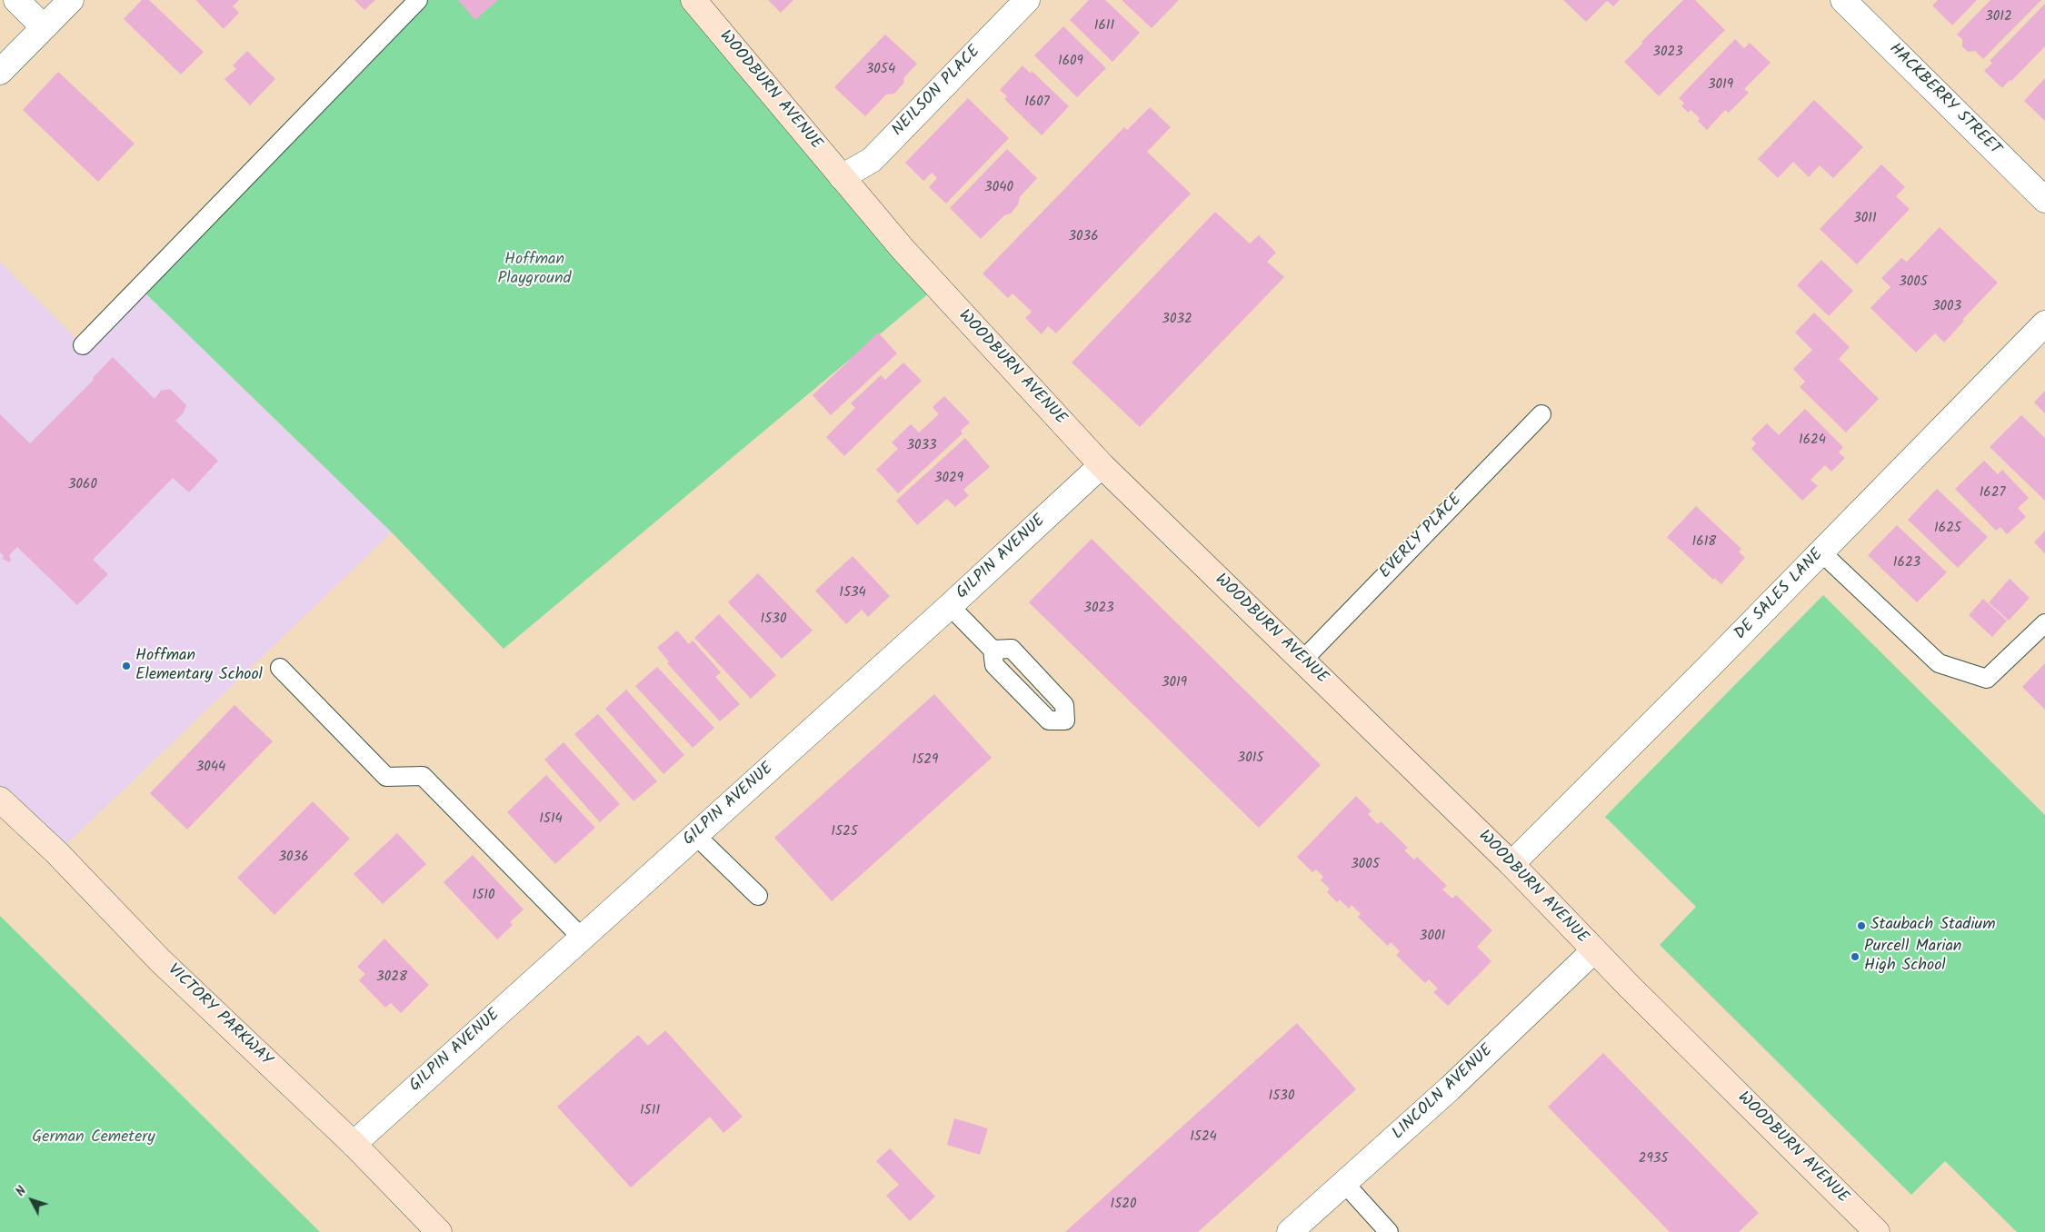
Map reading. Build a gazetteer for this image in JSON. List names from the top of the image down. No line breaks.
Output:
{"streets":{"street":["WOODBURN AVENUE","NEILSON PLACE","HACKBERRY STREET","GILPIN AVENUE","DE SALES LANE","VICTORY PARKWAY","LINCOLN AVENUE"],"lane":["EVERLY PLACE"]},"crossings":[["WOODBURN AVENUE","NEILSON PLACE"],["WOODBURN AVENUE","EVERLY PLACE"],["WOODBURN AVENUE","GILPIN AVENUE"],["WOODBURN AVENUE","DE SALES LANE"],["WOODBURN AVENUE","LINCOLN AVENUE"],["GILPIN AVENUE","VICTORY PARKWAY"]],"parks":["Hoffman Playground","German Cemetery"],"places":["Hoffman Elementary School","Staubach Stadium","Purcell Marian High School"],"house_numbers":["3012","1611","3023","1609","3054","3019","1607","3040","3011","3036","3005","3003","3032","1624","3033","3029","3060","1627","1625","1618","1623","1534","3023","1530","3019","3015","1529","3044","1514","1525","3036","3005","1510","3001","3028","1530","1511","1524","2935","1520"],"north":"top left"}
